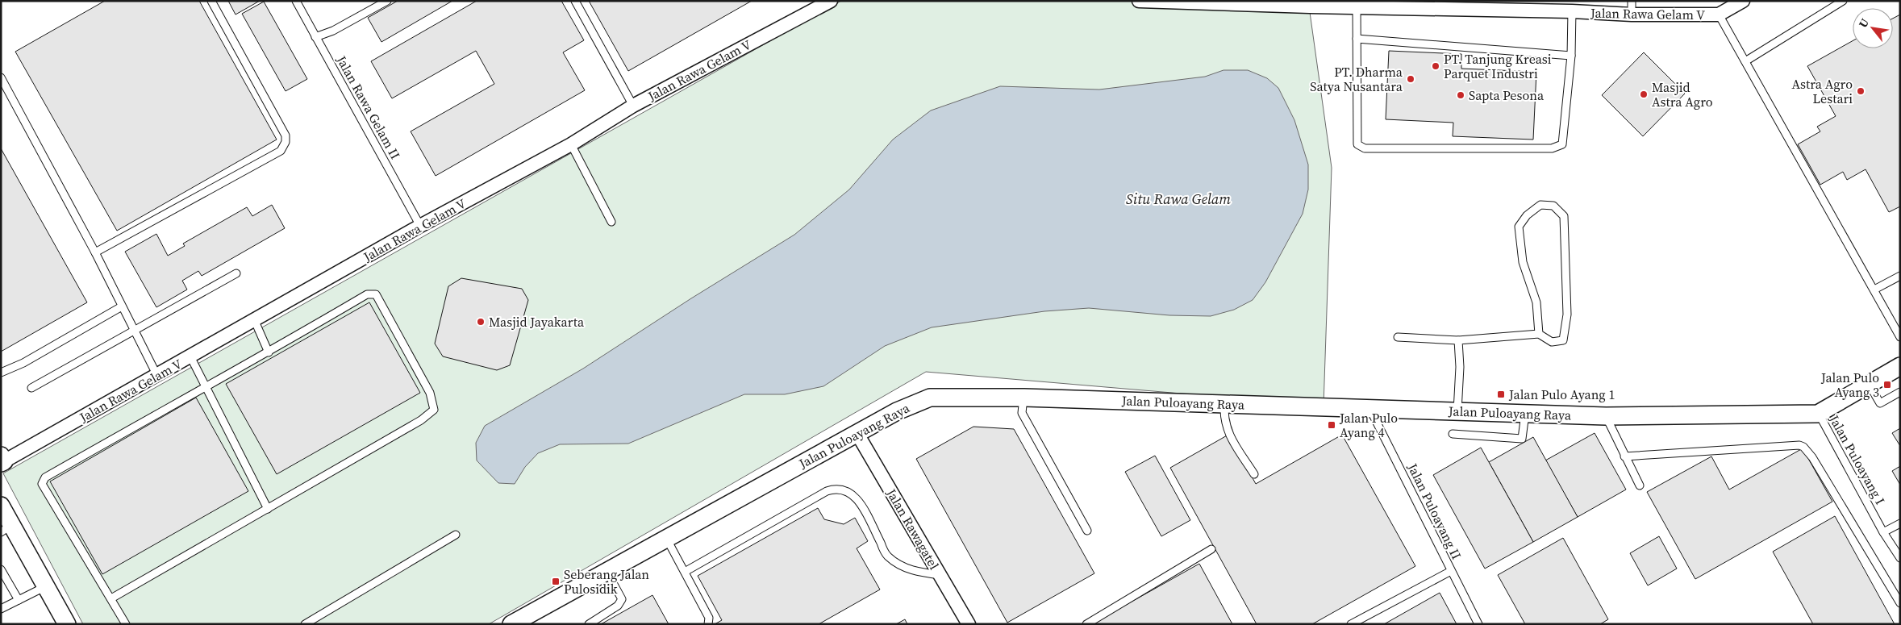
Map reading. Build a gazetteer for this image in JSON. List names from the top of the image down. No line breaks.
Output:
{"streets":{"street":["Jalan Rawa Gelam V","Jalan Puloayang Raya","Jalan Rawagatel"],"lane":["Jalan Rawa Gelam II","Jalan Puloayang I","Jalan Puloayang II"]},"crossings":[["Jalan Rawa Gelam V","Jalan Rawa Gelam II"],["Jalan Puloayang Raya","Jalan Puloayang I"],["Jalan Puloayang Raya","Jalan Puloayang II"],["Jalan Puloayang Raya","Jalan Rawagatel"]],"water":["Situ Rawa Gelam"],"places":{"other":["PT. Tanjung Kreasi Parquet Industri","PT. Dharma Satya Nusantara","Astra Agro Lestari","Masjid Astra Agro","Sapta Pesona","Masjid Jayakarta"],"transit":["Jalan Pulo Ayang 3","Jalan Pulo Ayang 1","Jalan Pulo Ayang 4","Seberang Jalan Pulosidik"]},"north":"top left"}
